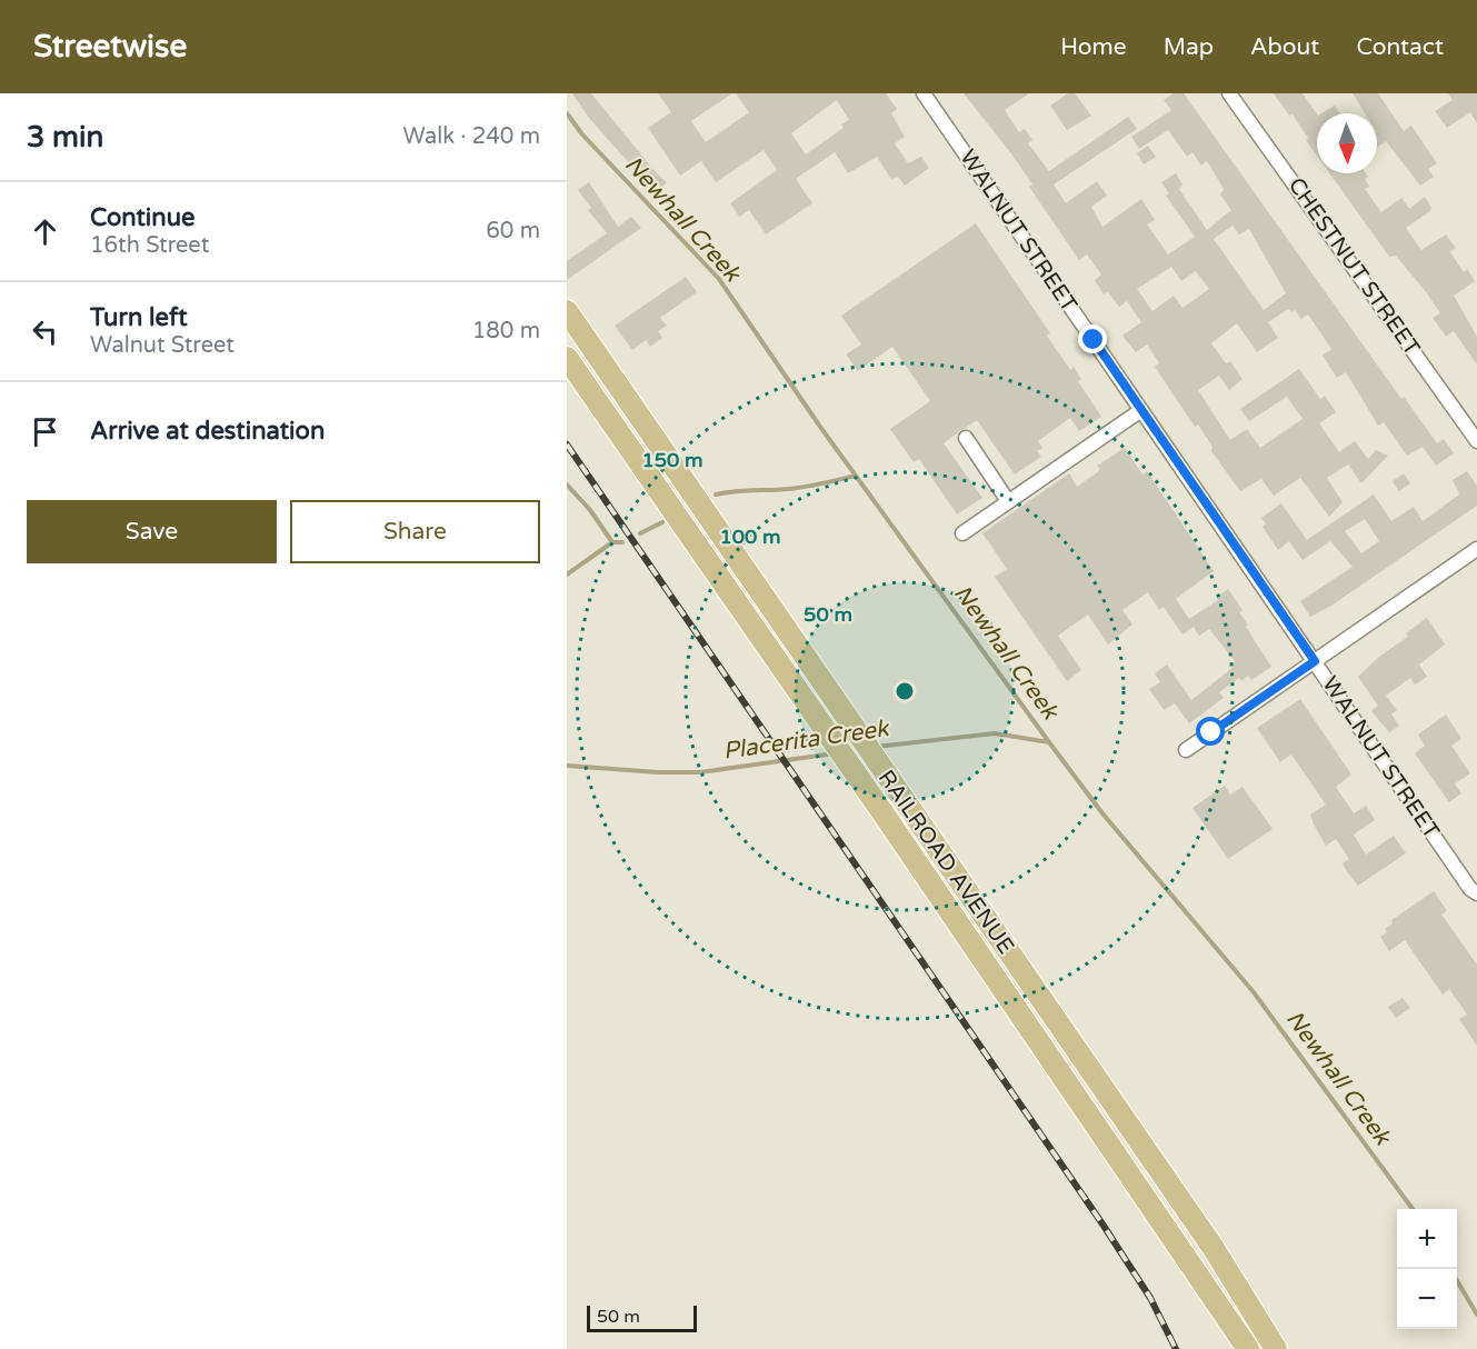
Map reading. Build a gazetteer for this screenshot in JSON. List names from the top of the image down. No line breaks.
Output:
{"streets":{"main road":["RAILROAD AVENUE"],"street":["WALNUT STREET","CHESTNUT STREET"]},"water":["Newhall Creek","Placerita Creek"],"scale_bar":"50 m","north":"bottom","page":{"header":"Streetwise","nav":["Home","Map","About","Contact"],"heading":["3 min","Walk · 240 m"],"list":[["Continue","16th Street","60 m"],["Turn left","Walnut Street","180 m"],"Arrive at destination"],"buttons":["Save","Share"],"map_buttons":["+","−"],"scale":"50 m"},"rings":["150 m","100 m","50 m"]}
